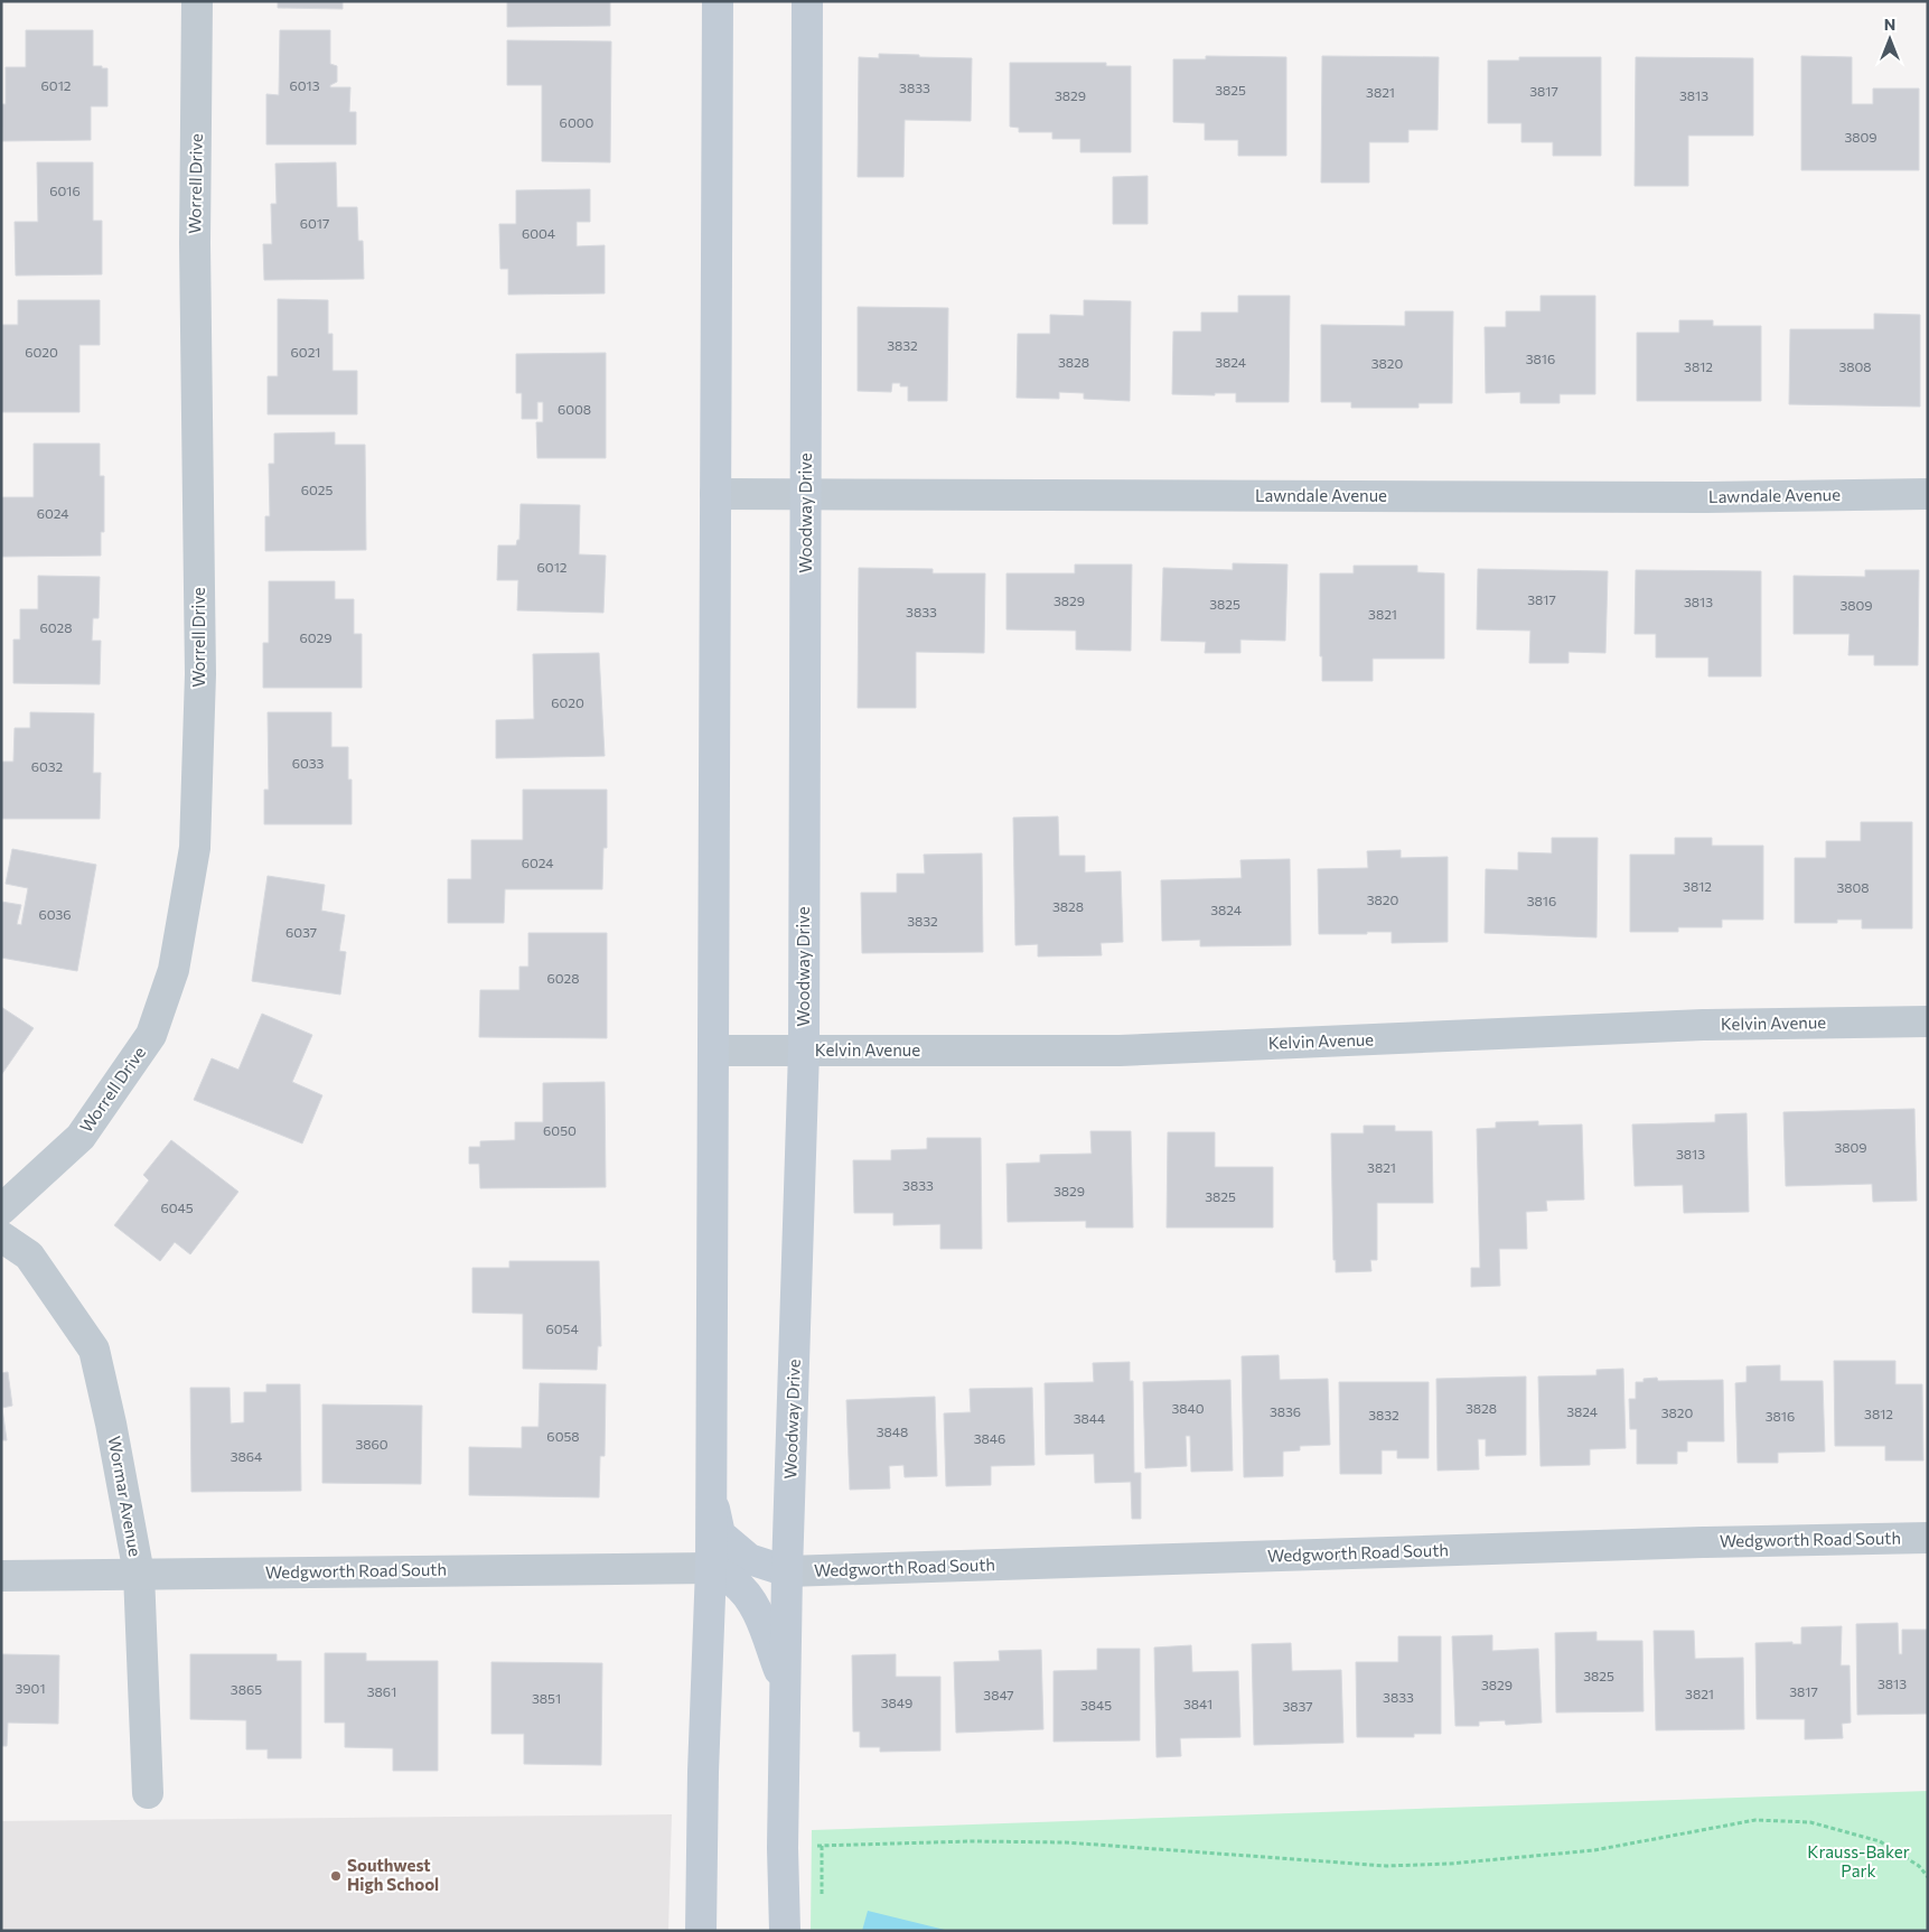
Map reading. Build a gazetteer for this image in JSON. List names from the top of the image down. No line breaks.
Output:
{"streets":{"street":["Worrell Drive","Lawndale Avenue","Woodway Drive","Kelvin Avenue","Wormar Avenue","Wedgworth Road South"]},"crossings":[["Lawndale Avenue","Woodway Drive"],["Woodway Drive","Kelvin Avenue"],["Woodway Drive","Wedgworth Road South"],["Wormar Avenue","Wedgworth Road South"]],"parks":["Krauss-Baker Park"],"places":["Southwest High School"],"house_numbers":["6012","6013","3833","3825","3817","3821","3829","3813","6000","3809","6016","6017","6004","3832","6020","6021","3816","3828","3824","3820","3812","3808","6008","6025","6024","6012","3817","3829","3813","3825","3809","3833","3821","6028","6029","6020","6033","6032","6024","3812","3808","3820","3816","3828","3824","6036","3832","6037","6028","6050","3809","3813","3821","3833","3829","3825","6045","6054","3840","3828","3836","3824","3820","3812","3832","3816","3844","3848","6058","3846","3860","3864","3825","3813","3829","3901","3865","3861","3817","3821","3847","3833","3851","3849","3841","3845","3837"],"north":"top"}
